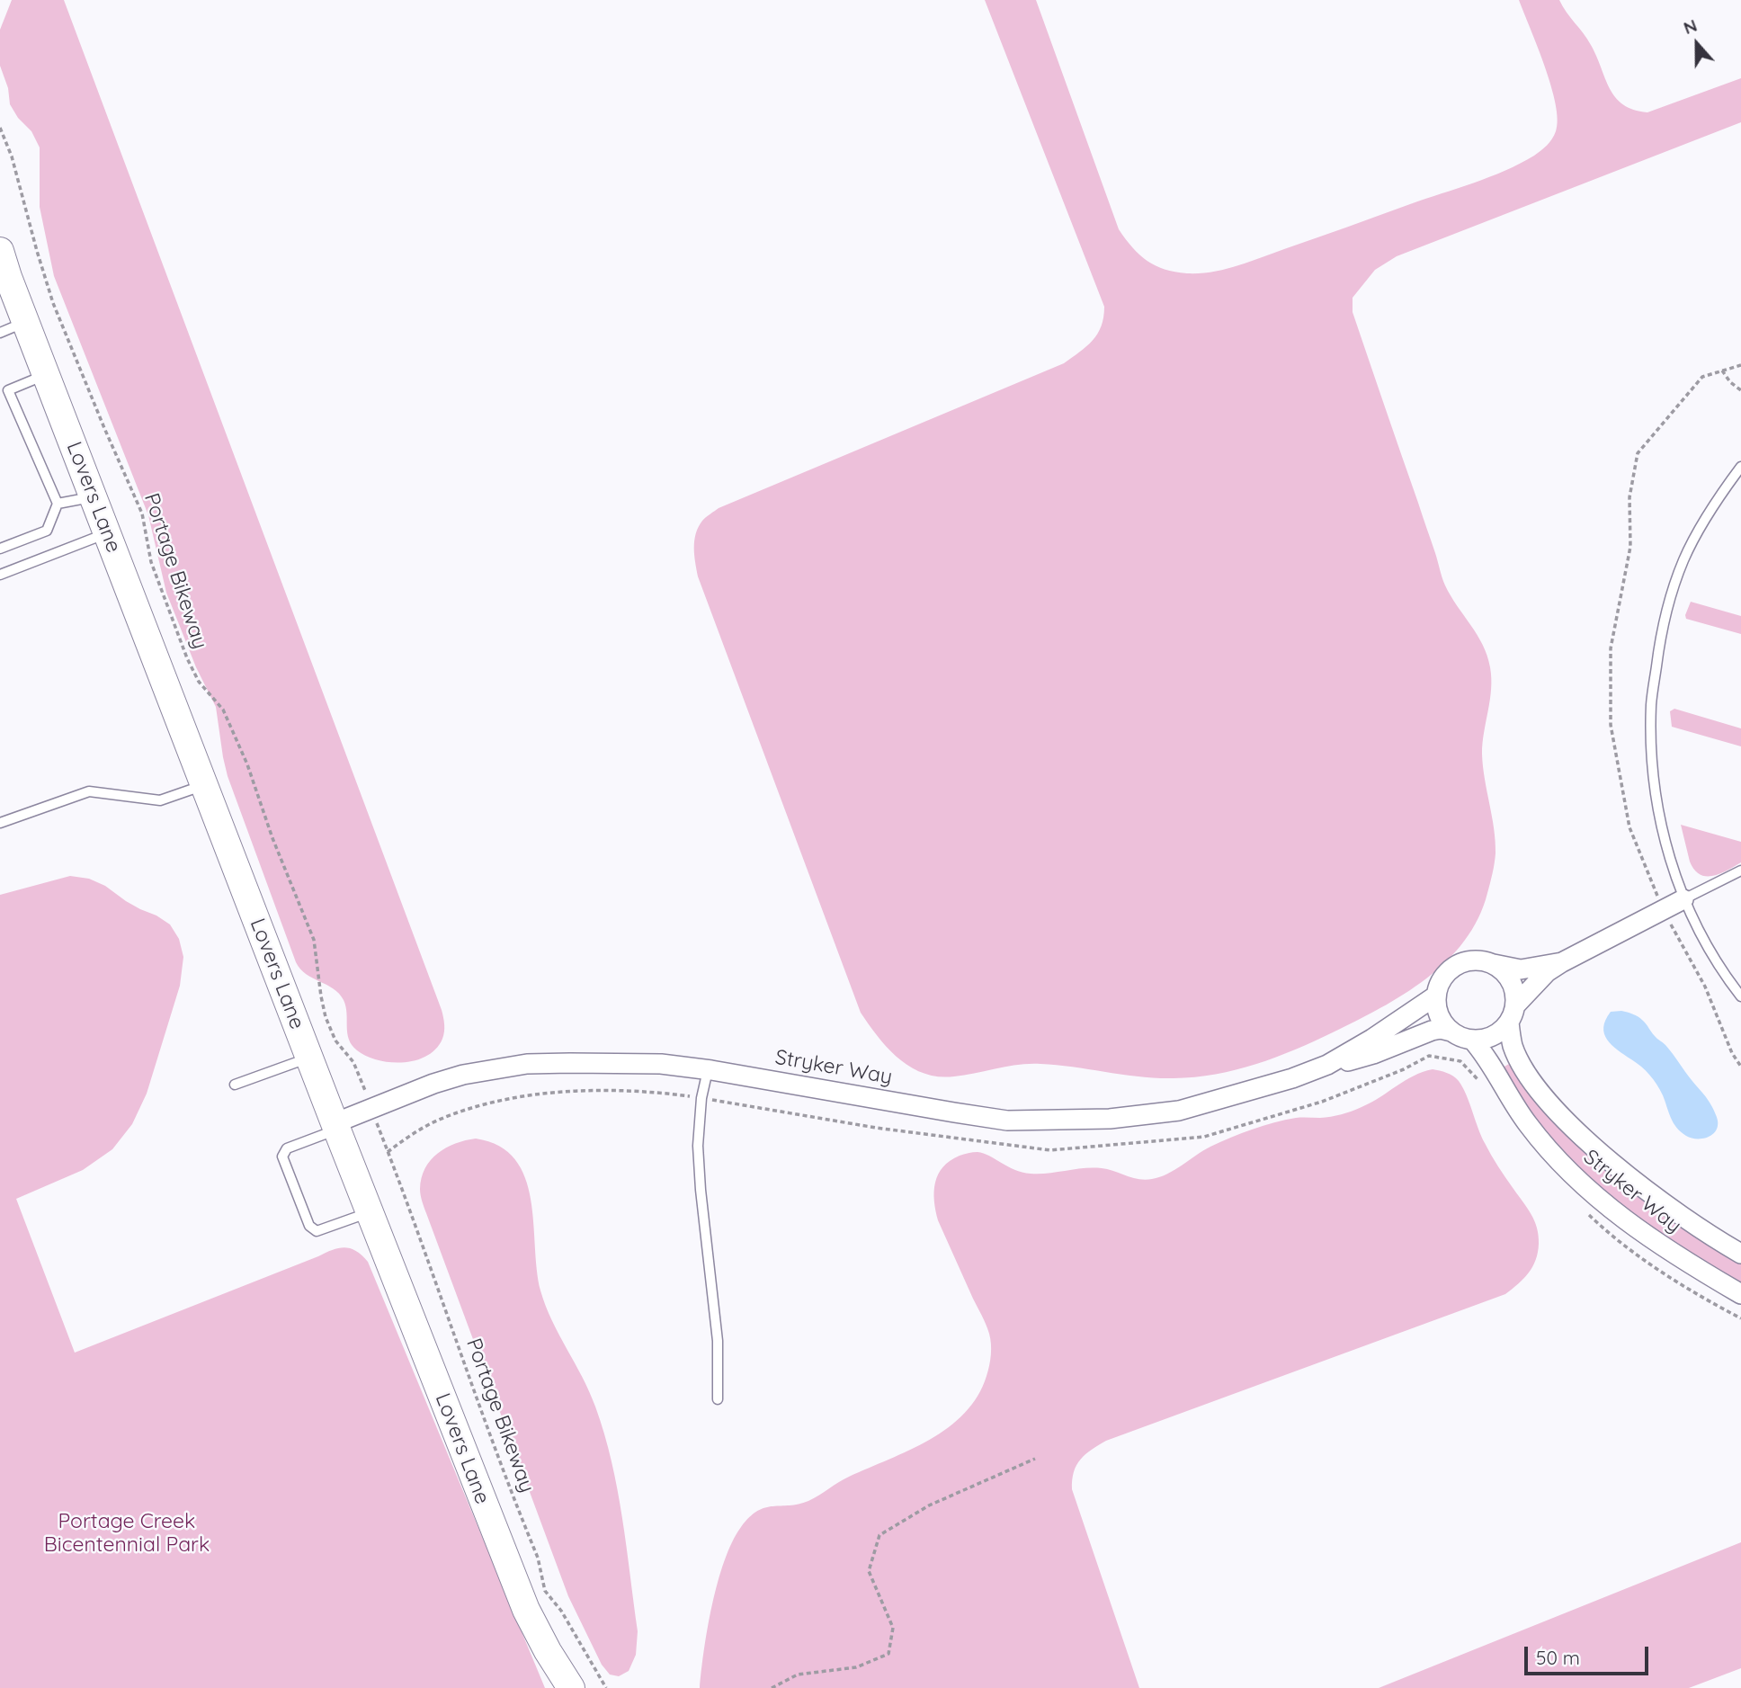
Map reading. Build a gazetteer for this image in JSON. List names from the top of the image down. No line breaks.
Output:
{"streets":{"street":["Lovers Lane","Stryker Way"],"path":["Portage Bikeway"]},"crossings":[["Lovers Lane","Stryker Way"]],"parks":["Portage Creek Bicentennial Park"],"scale_bar":"50 m","north":"top"}
